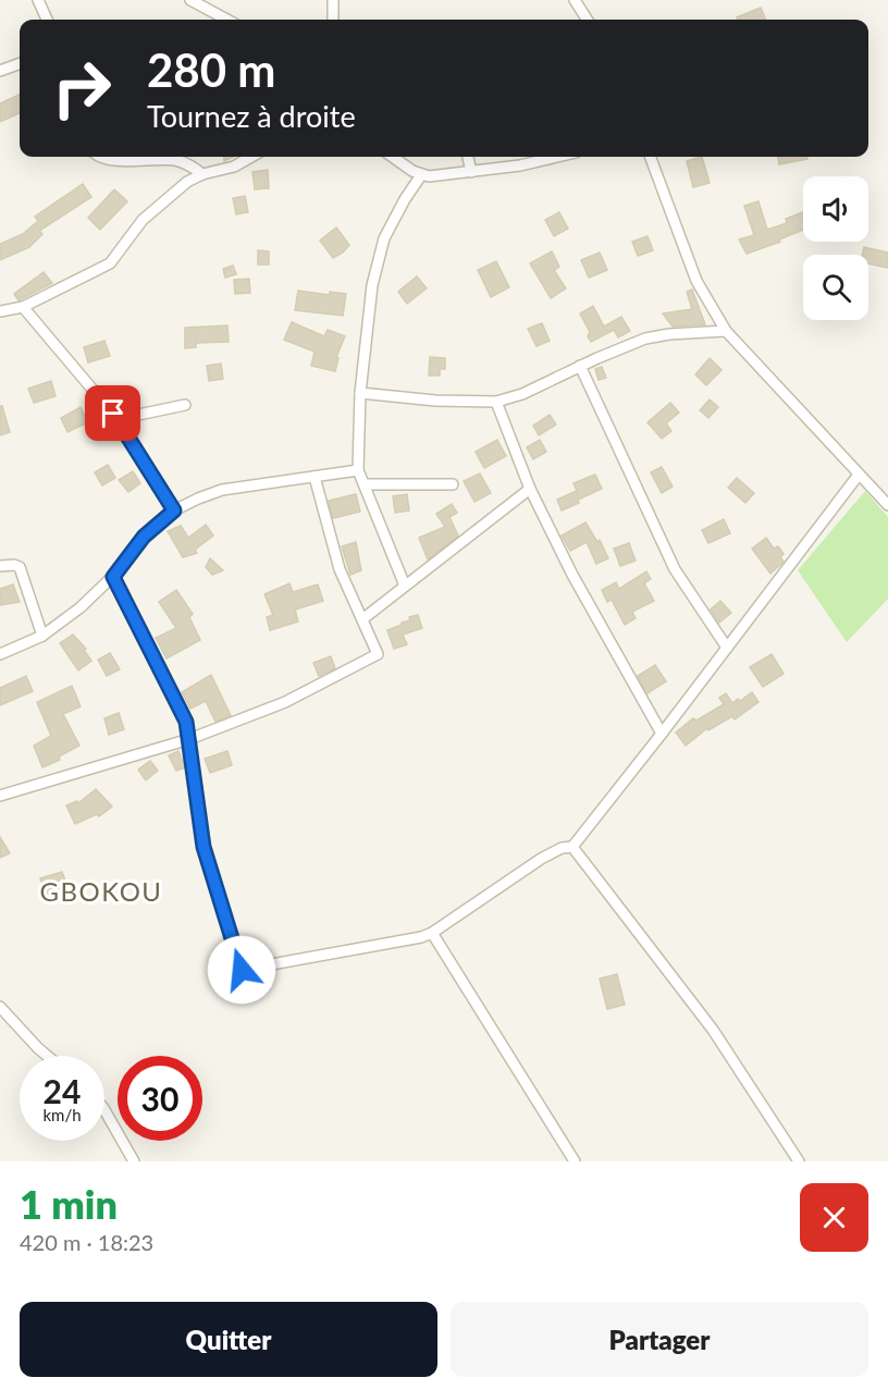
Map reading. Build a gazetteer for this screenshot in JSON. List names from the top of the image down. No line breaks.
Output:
{"districts":["GBOKOU"],"page":{"turn":["280 m","Tournez à droite"],"speed":"24 km/h","limit":"30","heading":["1 min","420 m · 18:23"],"buttons":["Quitter","Partager"]}}
